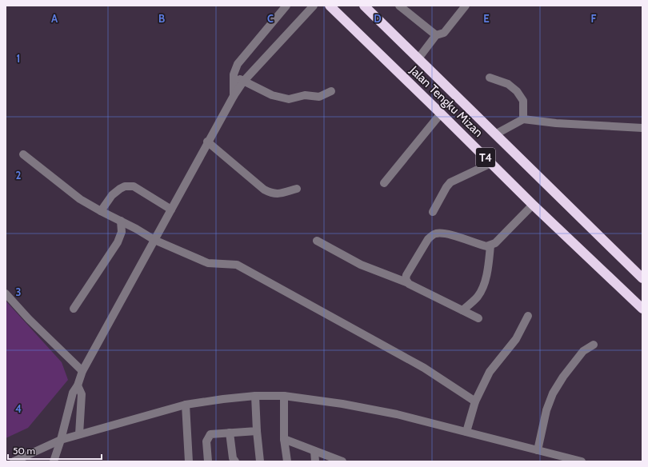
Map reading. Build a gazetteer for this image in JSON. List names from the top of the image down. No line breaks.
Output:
{"streets":{"highway":["Jalan Tengku Mizan","T4"]},"scale_bar":"50 m","grid":{"columns":["A","B","C","D","E","F"],"rows":["1","2","3","4"]}}
